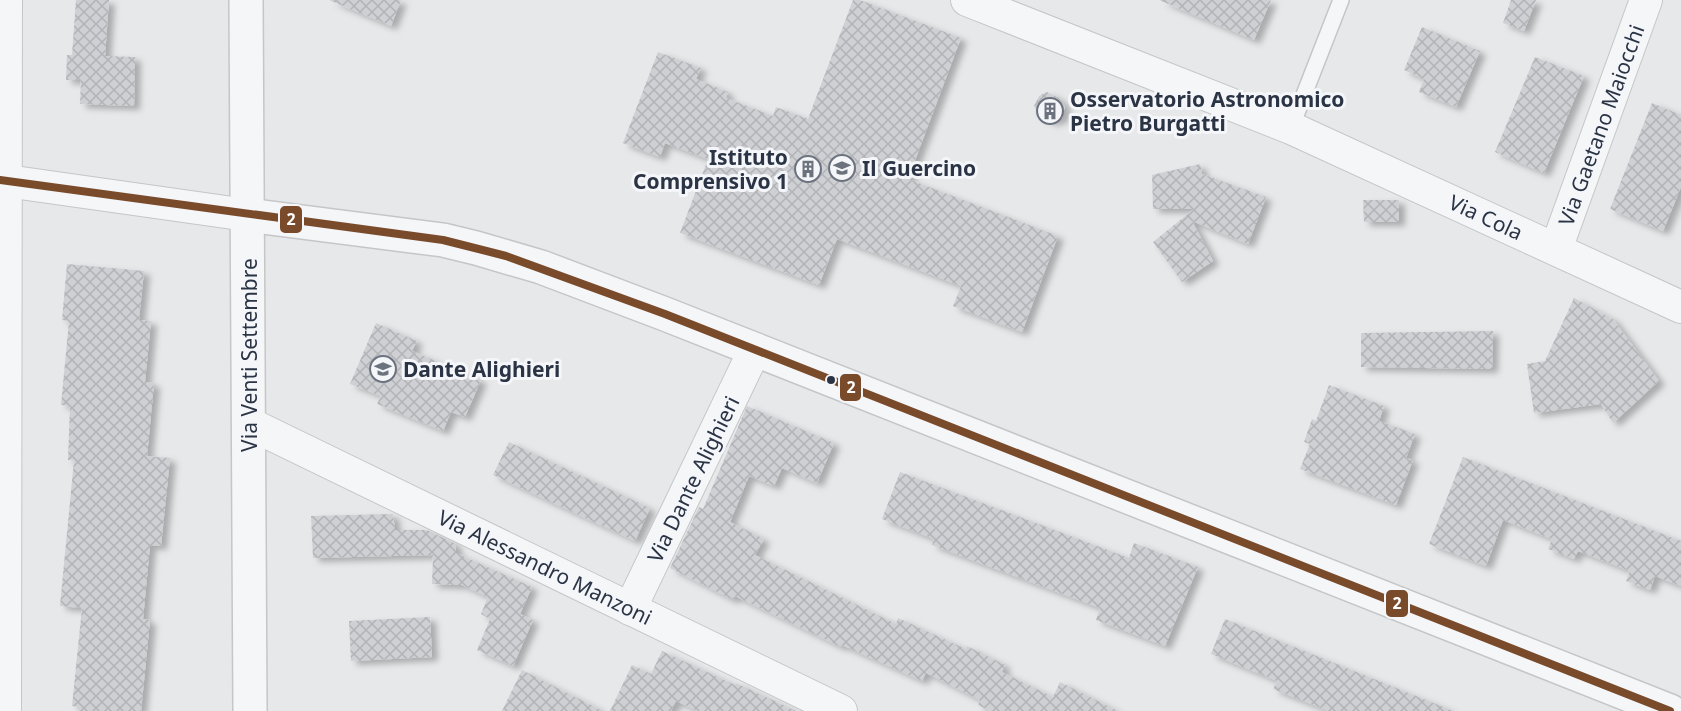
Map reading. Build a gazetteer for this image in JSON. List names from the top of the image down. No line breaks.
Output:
{"streets":{"street":["Via Gaetano Maiocchi","Via Cola","Via Venti Settembre","Via Dante Alighieri","Via Alessandro Manzoni"]},"crossings":[["Via Gaetano Maiocchi","Via Cola"],["Via Venti Settembre","Via Alessandro Manzoni"],["Via Dante Alighieri","Via Alessandro Manzoni"]],"places":{"building":["Osservatorio Astronomico Pietro Burgatti","Istituto Comprensivo 1"],"school or university":["Il Guercino","Dante Alighieri"]},"lines":["transit line 2"]}
